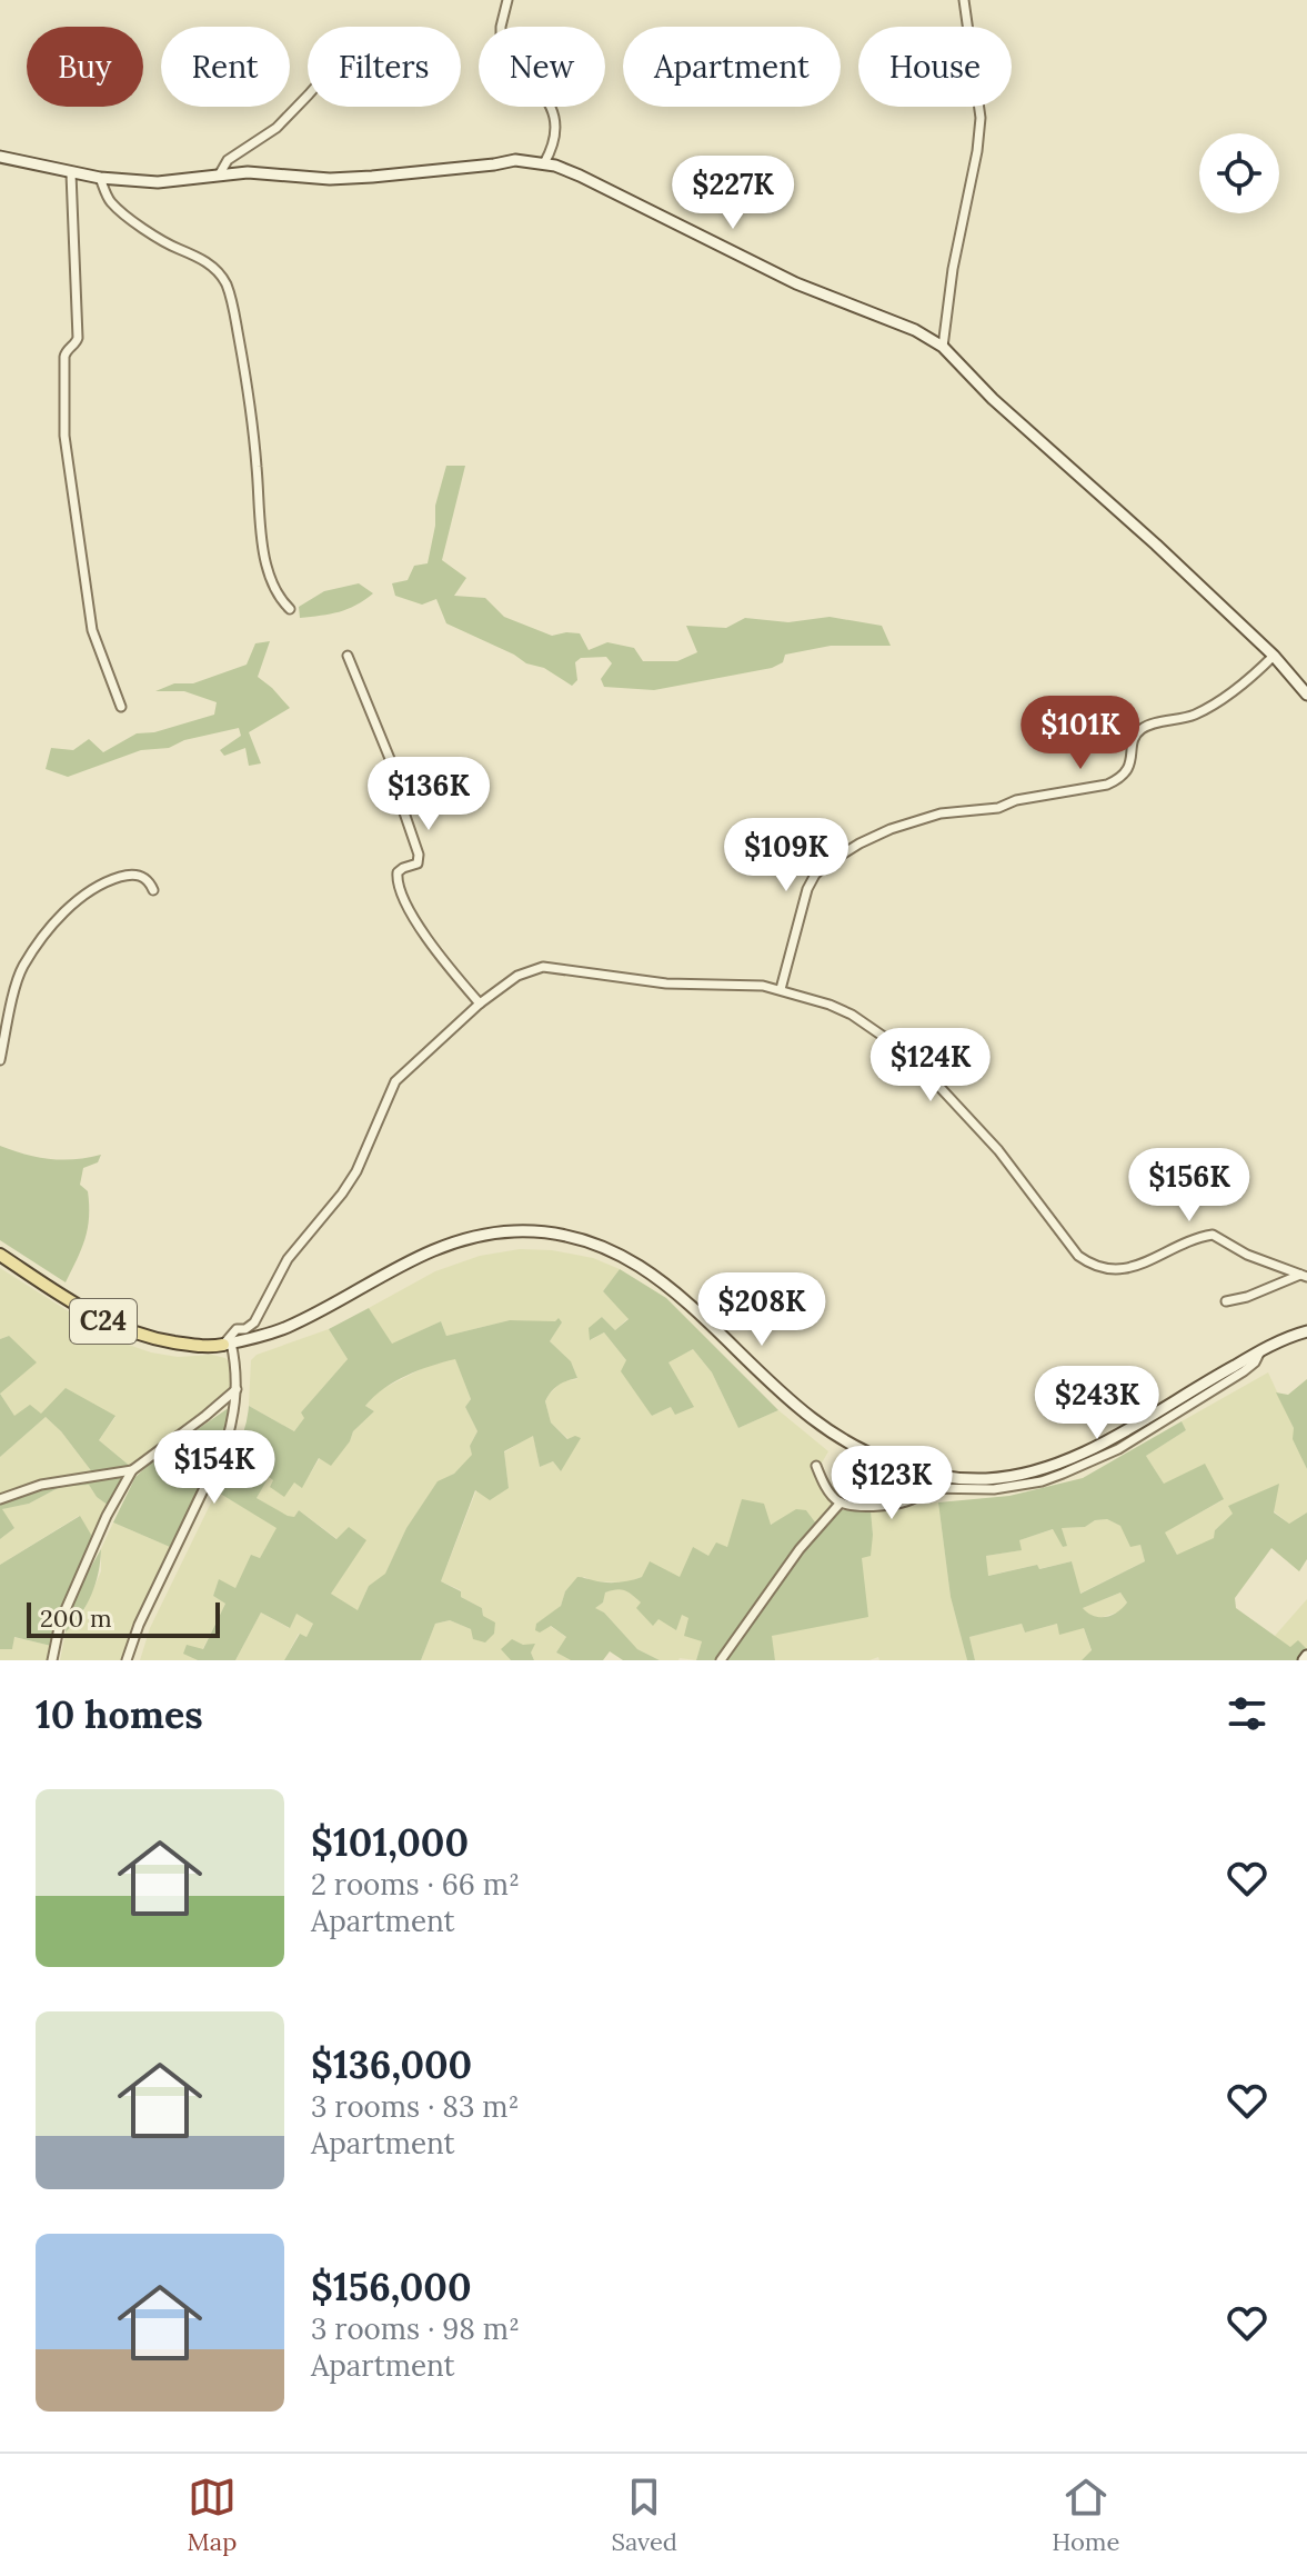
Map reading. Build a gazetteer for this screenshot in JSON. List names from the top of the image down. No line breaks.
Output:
{"streets":{"main road":["C24"]},"scale_bar":"200 m","page":{"chip":["Buy","Rent","Filters","New","Apartment","House"],"price":["$227K","$101K","$136K","$109K","$124K","$156K","$208K","$243K","$154K","$123K"],"scale":"200 m","heading":"10 homes","list":[{"name":"$101,000","note":"2 rooms · 66 m² · Apartment"},{"name":"$136,000","note":"3 rooms · 83 m² · Apartment"},{"name":"$156,000","note":"3 rooms · 98 m² · Apartment"}],"tabs":["Map","Saved","Home"]}}
